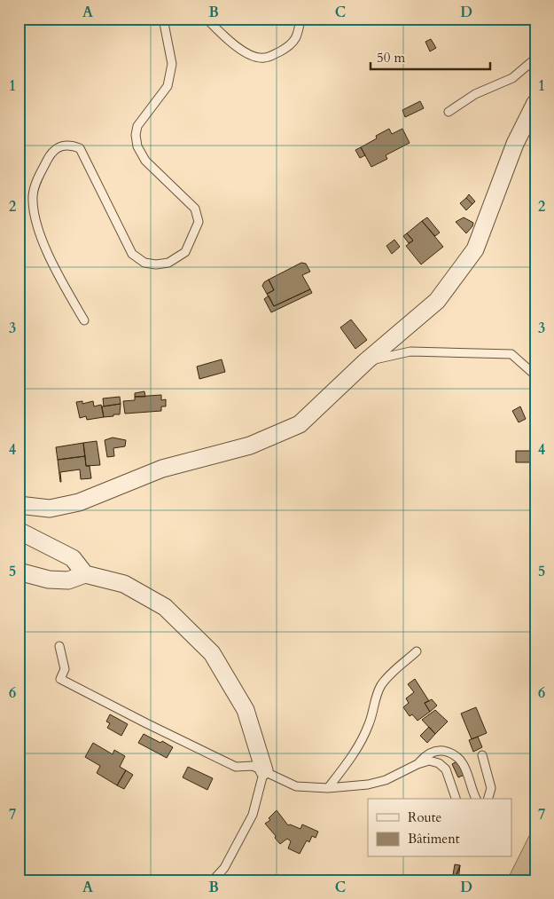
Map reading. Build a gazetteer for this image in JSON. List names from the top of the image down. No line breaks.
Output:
{"legend":["Route","Bâtiment"],"scale_bar":"50 m","grid":{"columns":["A","B","C","D"],"rows":["1","2","3","4","5","6","7"]}}
